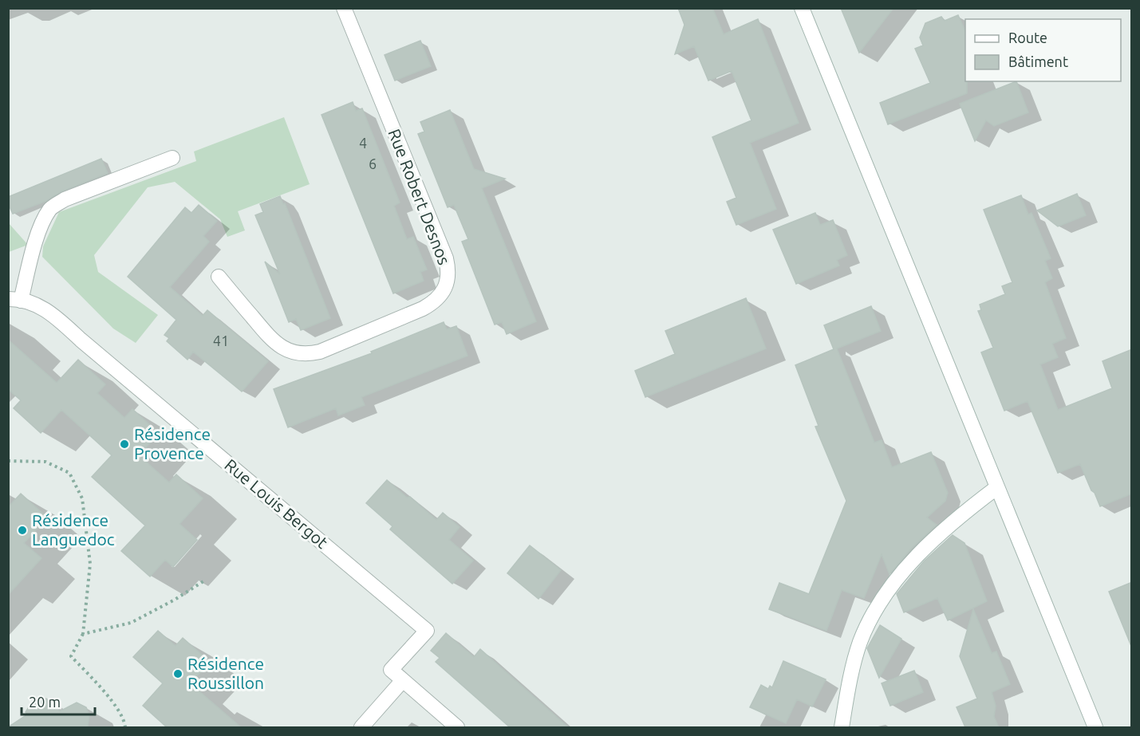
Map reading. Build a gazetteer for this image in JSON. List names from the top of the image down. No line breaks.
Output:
{"streets":{"street":["Rue Robert Desnos","Rue Louis Bergot"]},"places":["Résidence Provence","Résidence Languedoc","Résidence Roussillon"],"house_numbers":["4","6","41"],"legend":["Route","Bâtiment"],"scale_bar":"20 m"}
